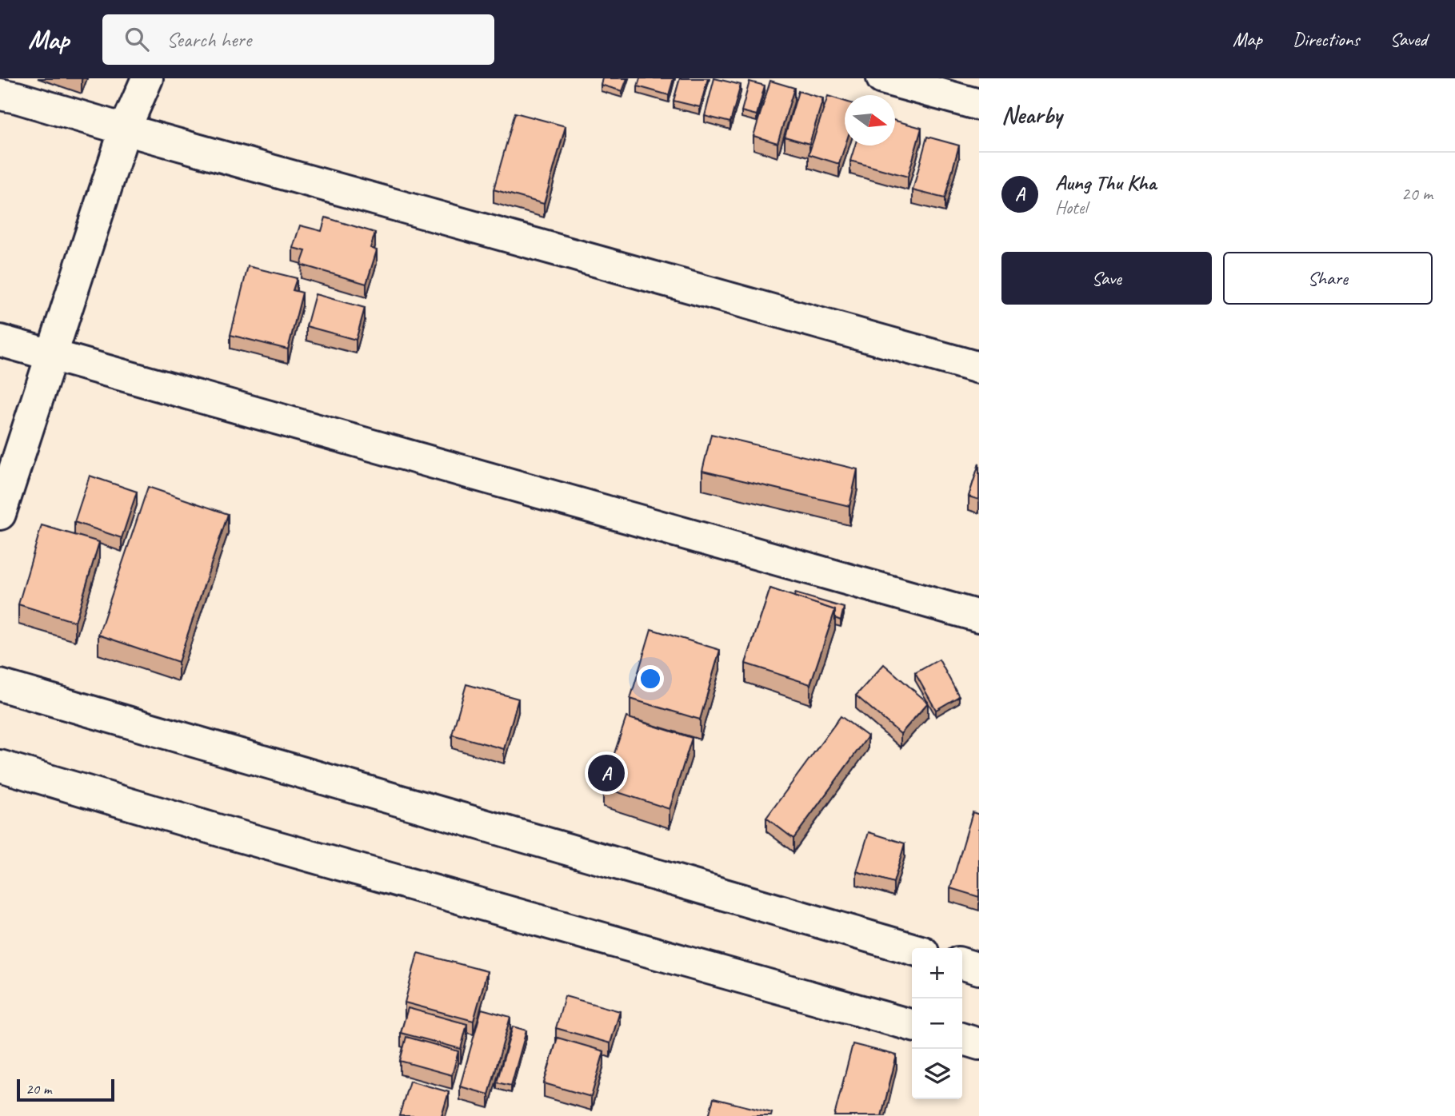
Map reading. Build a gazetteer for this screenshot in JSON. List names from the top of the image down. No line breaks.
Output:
{"scale_bar":"20 m","north":"right","page":{"header":"Map","search":"Search here","nav":["Map","Directions","Saved"],"heading":"Nearby","list":[{"mark":"A","name":"Aung Thu Kha","note":"Hotel","value":"20 m"}],"buttons":["Save","Share"],"pins":"A","map_buttons":["+","−"],"scale":"20 m"}}
